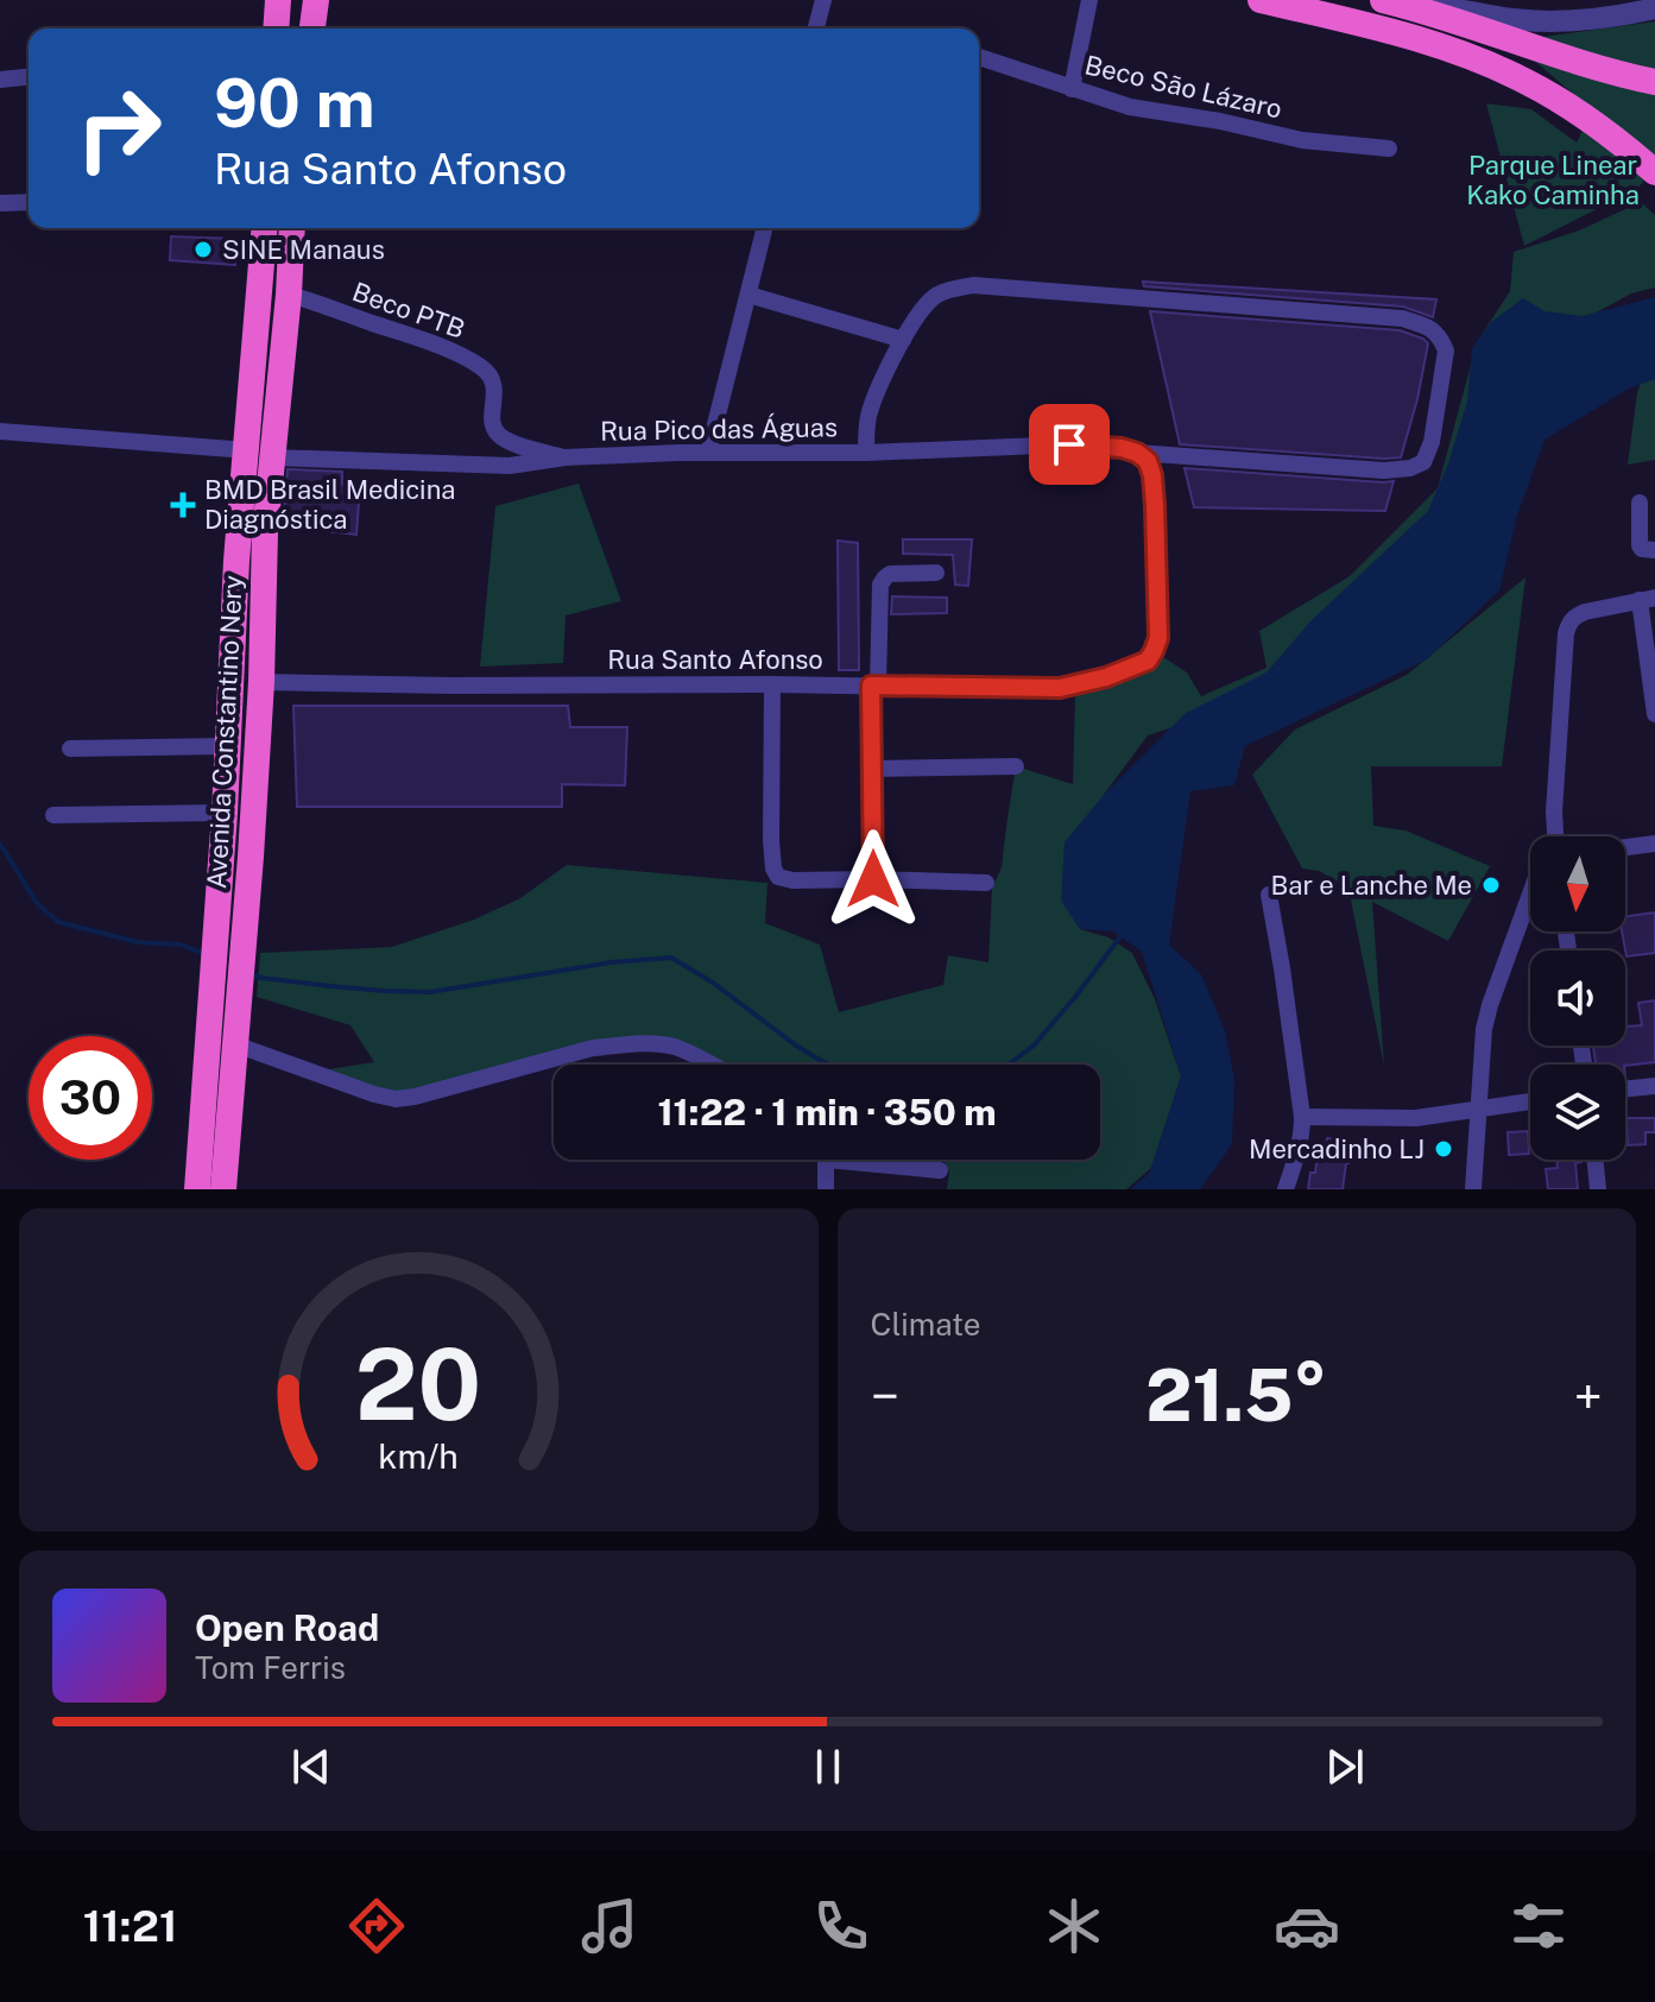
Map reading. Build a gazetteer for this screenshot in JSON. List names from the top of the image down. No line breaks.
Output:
{"streets":{"highway":["Avenida Constantino Nery"],"street":["Beco São Lázaro","Beco PTB","Rua Pico das Águas","Rua Santo Afonso"]},"crossings":[["Beco PTB","Rua Pico das Águas"],["Beco PTB","Avenida Constantino Nery"],["Rua Pico das Águas","Rua Santo Afonso"],["Rua Pico das Águas","Avenida Constantino Nery"],["Rua Santo Afonso","Avenida Constantino Nery"]],"parks":["Parque Linear Kako Caminha"],"places":{"other":["SINE Manaus","Bar e Lanche Me","Mercadinho LJ"],"health":["BMD Brasil Medicina Diagnóstica"]},"north":"bottom","page":{"turn":["90 m","Rua Santo Afonso"],"limit":"30","trip":"11:22 · 1 min · 350 m","tile":"Climate","heat":["−","21.5°","+"],"song":["Open Road","Tom Ferris"],"tabs":"11:21","gauge":["20","km/h"]}}
